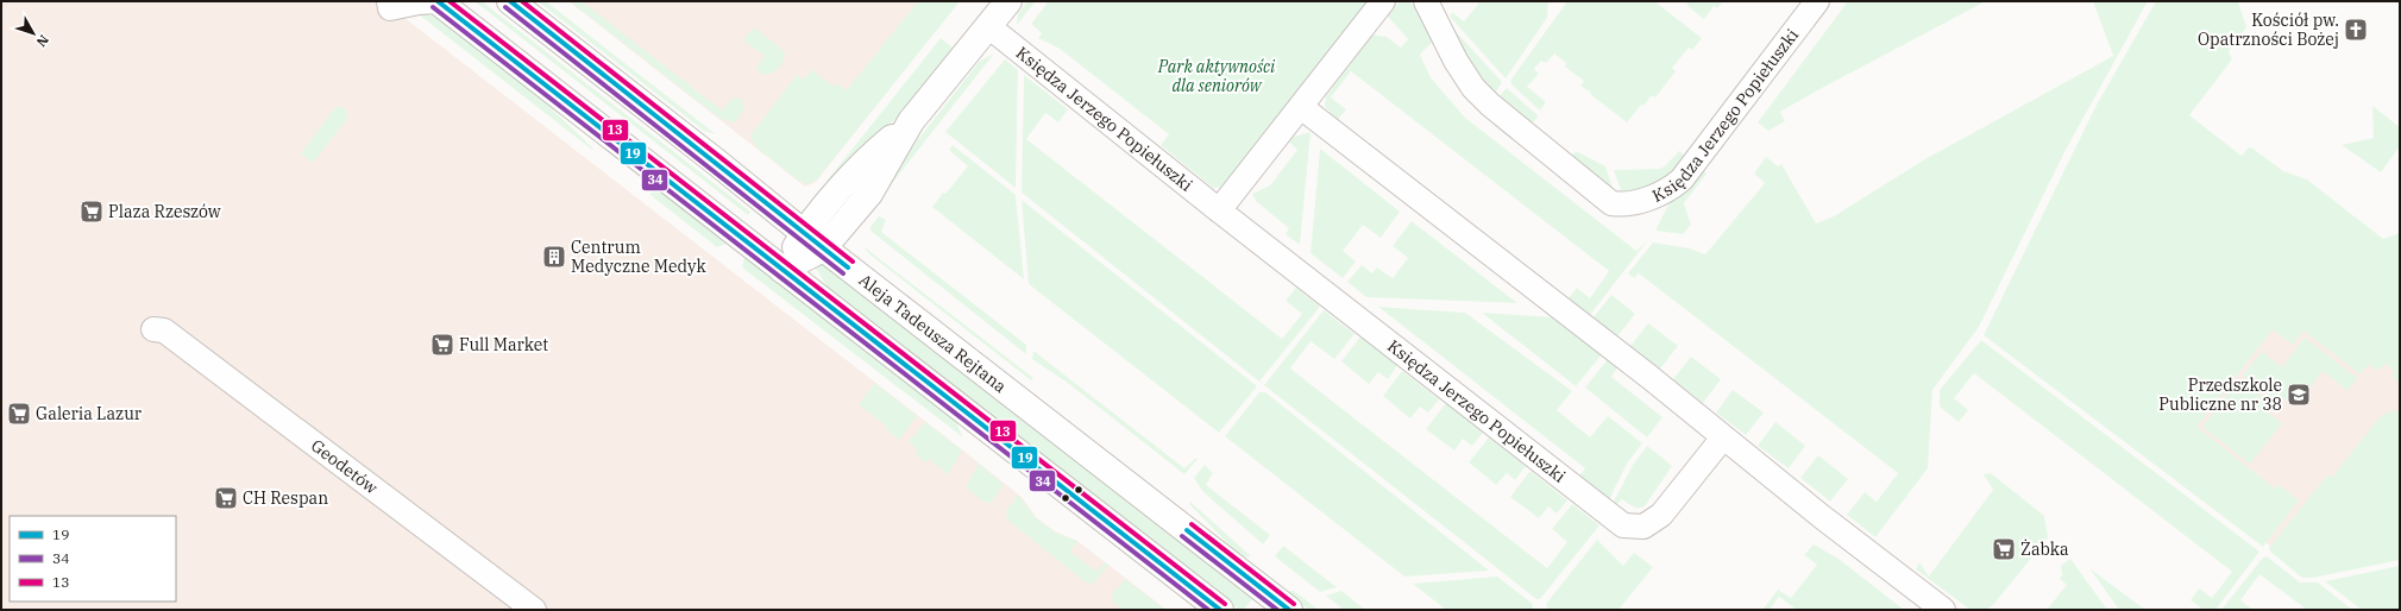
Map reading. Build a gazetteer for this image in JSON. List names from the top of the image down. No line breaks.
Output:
{"streets":{"main road":["Aleja Tadeusza Rejtana"],"street":["Księdza Jerzego Popiełuszki","Geodetów"]},"parks":["Park aktywności dla seniorów"],"places":{"church":["Kościół pw. Opatrzności Bożej"],"supermarket":["Plaza Rzeszów","Full Market","Galeria Lazur","CH Respan","Żabka"],"building":["Centrum Medyczne Medyk"],"school or university":["Przedszkole Publiczne nr 38"]},"lines":["transit line 19","transit line 13","transit line 34"],"legend":["19","34","13"],"north":"bottom right"}
